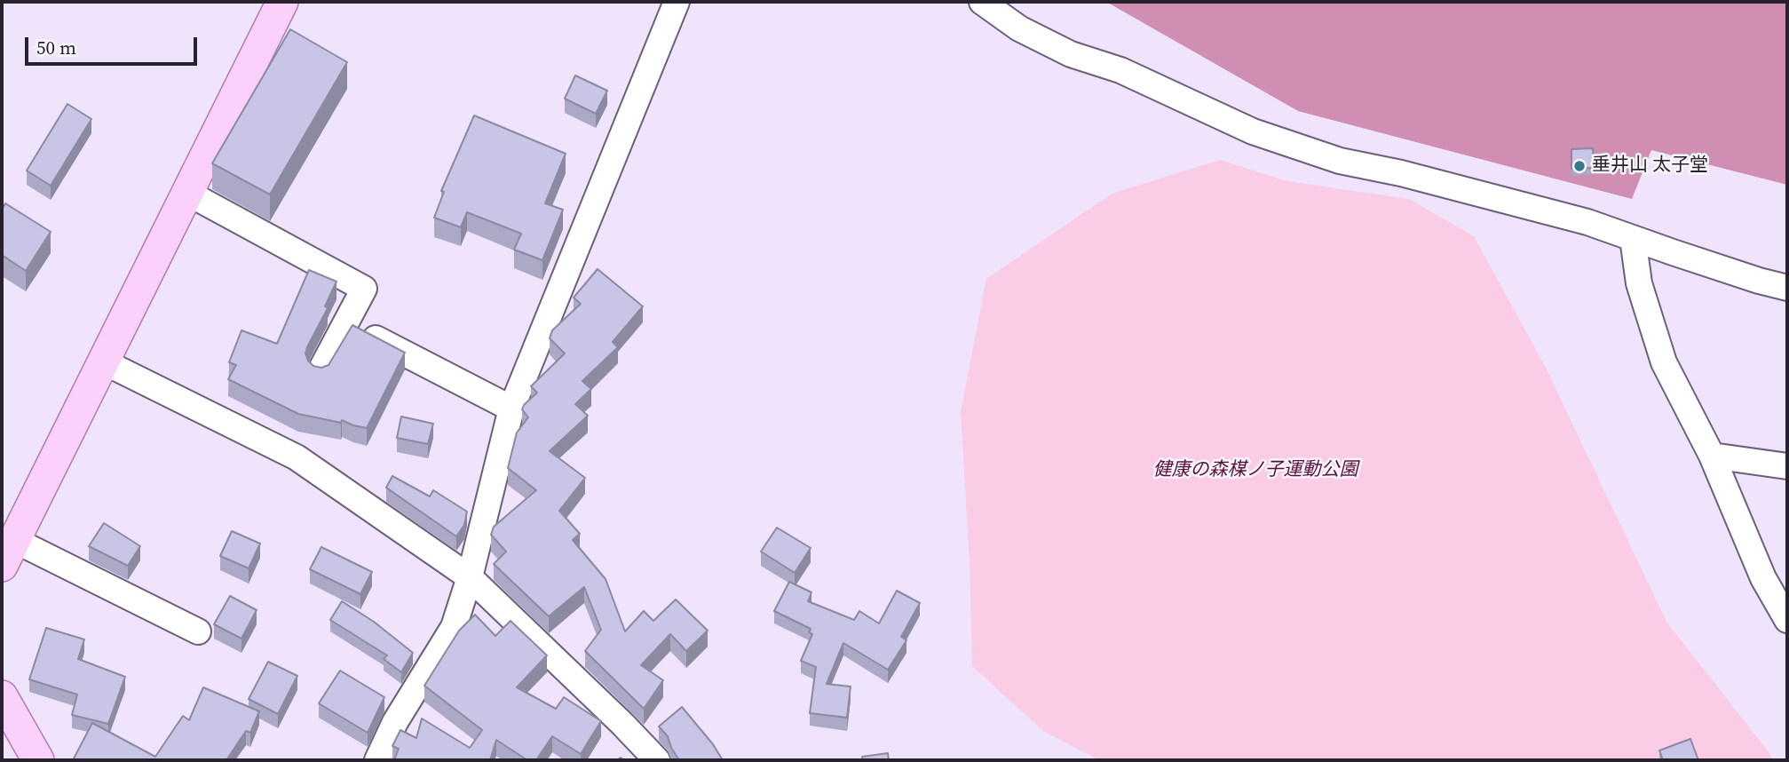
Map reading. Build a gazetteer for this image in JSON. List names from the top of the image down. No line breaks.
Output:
{"parks":["健康の森楳ノ子運動公園"],"places":["垂井山 太子堂"],"scale_bar":"50 m"}
